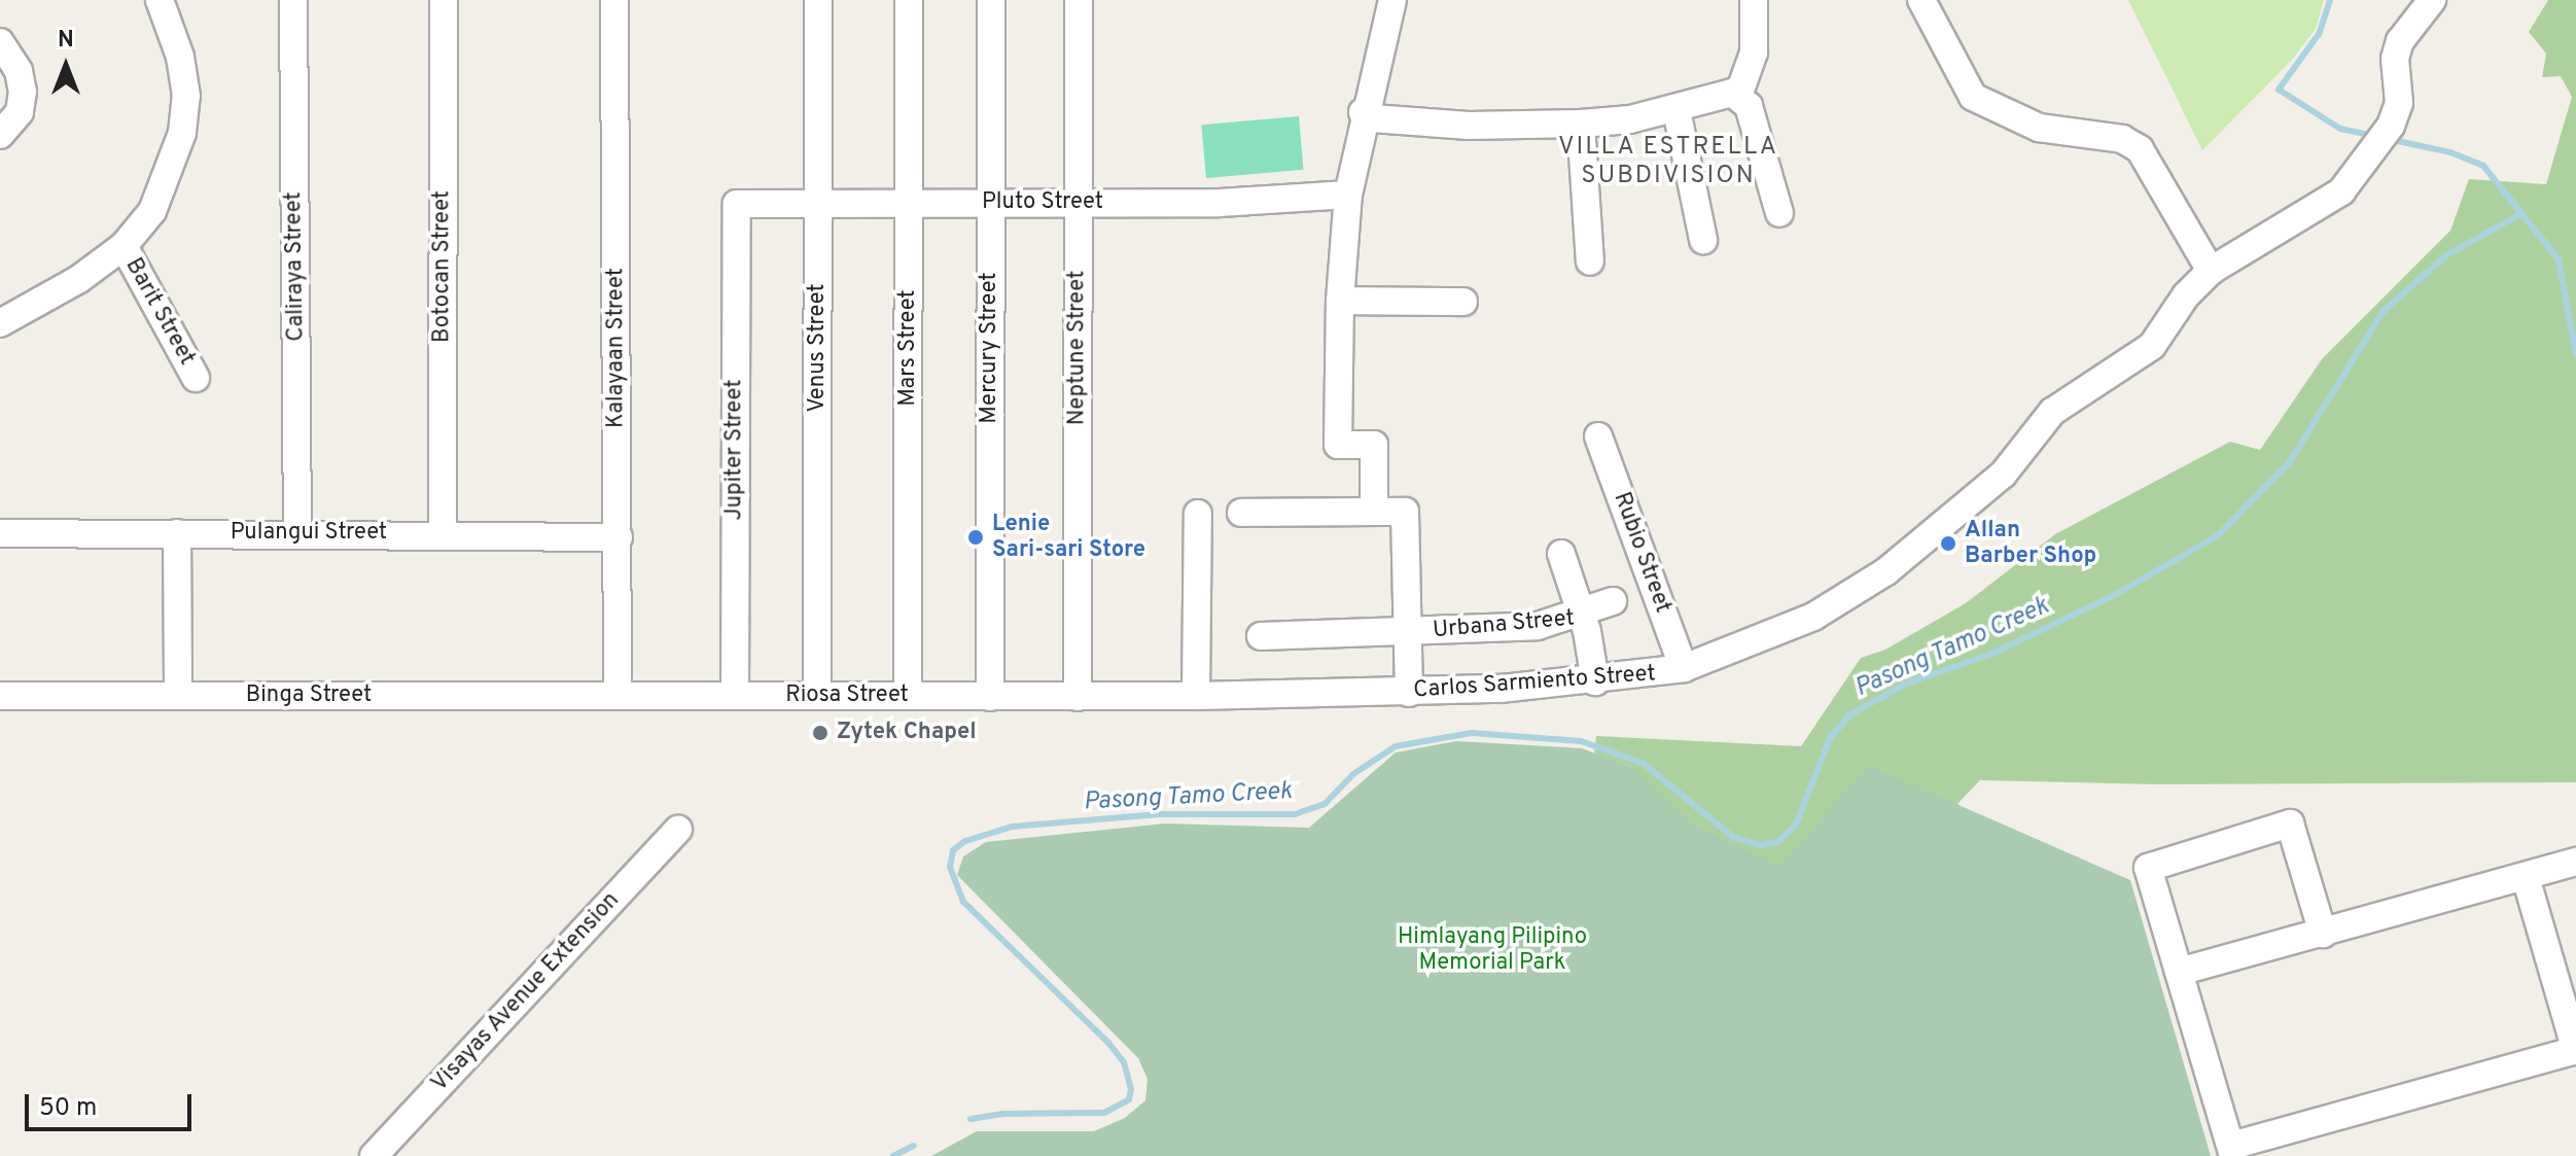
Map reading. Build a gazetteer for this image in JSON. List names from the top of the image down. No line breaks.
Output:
{"streets":{"street":["Pluto Street","Caliraya Street","Botocan Street","Barit Street","Kalayaan Street","Venus Street","Mars Street","Mercury Street","Neptune Street","Jupiter Street","Pulangui Street","Rubio Street","Urbana Street","Carlos Sarmiento Street","Binga Street","Riosa Street","Visayas Avenue Extension"]},"crossings":[["Pluto Street","Venus Street"],["Pluto Street","Mars Street"],["Pluto Street","Mercury Street"],["Pluto Street","Neptune Street"],["Pluto Street","Jupiter Street"],["Caliraya Street","Pulangui Street"],["Botocan Street","Pulangui Street"],["Kalayaan Street","Pulangui Street"],["Kalayaan Street","Binga Street"],["Kalayaan Street","Riosa Street"],["Venus Street","Riosa Street"],["Mars Street","Riosa Street"],["Mercury Street","Riosa Street"],["Neptune Street","Carlos Sarmiento Street"],["Neptune Street","Riosa Street"],["Jupiter Street","Riosa Street"],["Rubio Street","Carlos Sarmiento Street"],["Urbana Street","Carlos Sarmiento Street"],["Carlos Sarmiento Street","Riosa Street"],["Binga Street","Riosa Street"]],"districts":["VILLA ESTRELLA SUBDIVISION"],"water":["Pasong Tamo Creek"],"parks":["Himlayang Pilipino Memorial Park"],"places":["Lenie Sari-sari Store","Allan Barber Shop","Zytek Chapel"],"scale_bar":"50 m","north":"top"}
